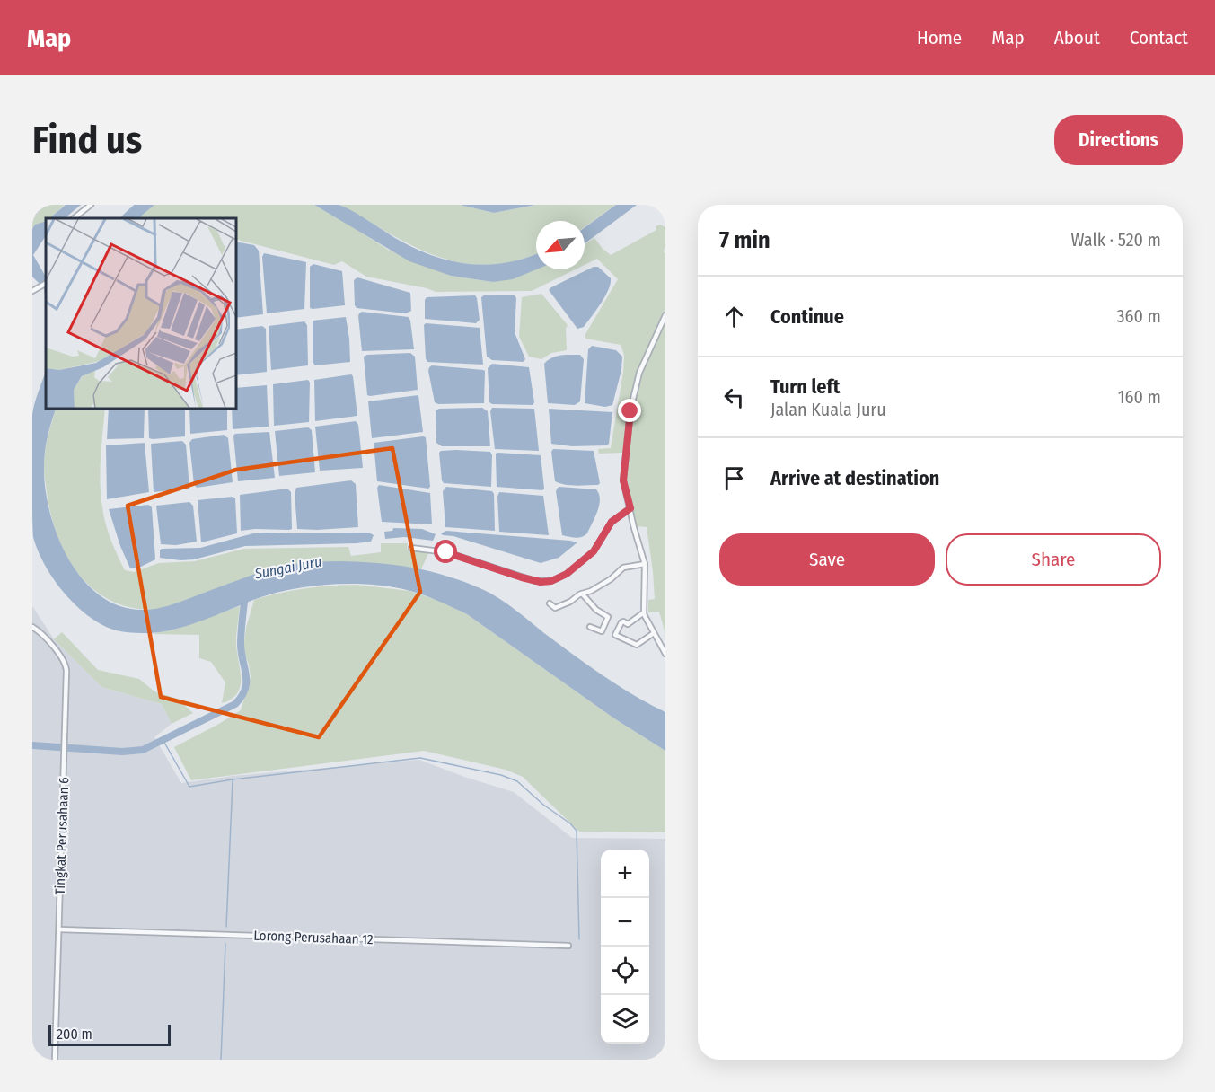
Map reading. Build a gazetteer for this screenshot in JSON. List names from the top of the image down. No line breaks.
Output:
{"streets":{"street":["Tingkat Perusahaan 6","Lorong Perusahaan 12"]},"crossings":[["Tingkat Perusahaan 6","Lorong Perusahaan 12"]],"water":["Sungai Juru"],"scale_bar":"200 m","north":"bottom left","page":{"header":"Map","nav":["Home","Map","About","Contact"],"buttons":["Directions",["Save","Share"]],"title":"Find us","heading":["7 min","Walk · 520 m"],"list":[["Continue","360 m"],["Turn left","Jalan Kuala Juru","160 m"],"Arrive at destination"],"map_buttons":["+","−"],"scale":"200 m"}}
